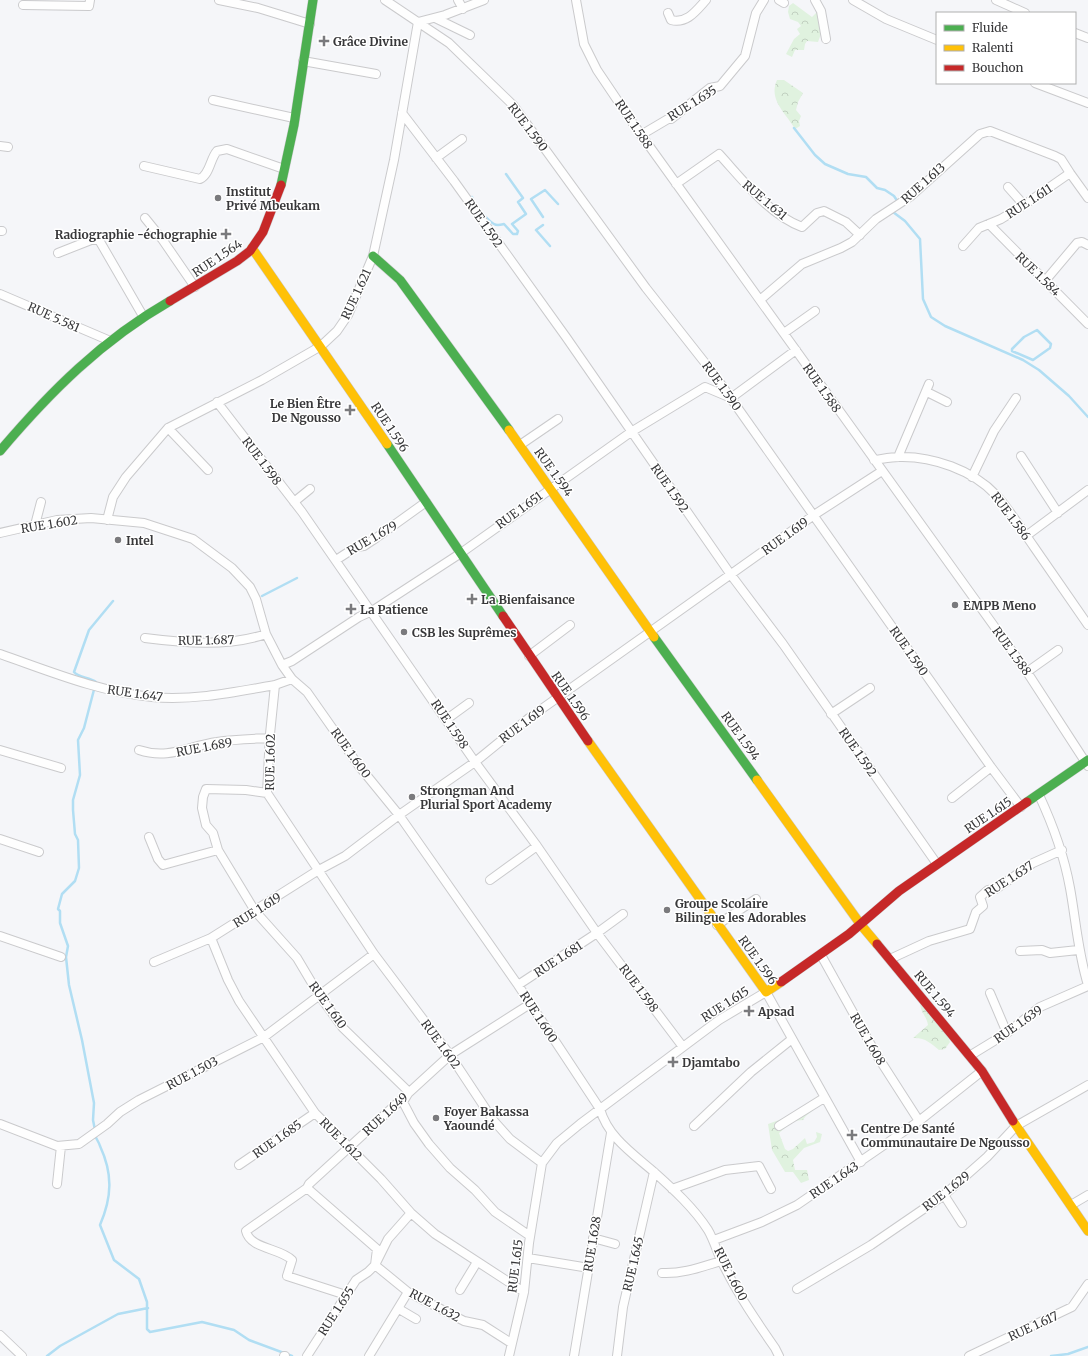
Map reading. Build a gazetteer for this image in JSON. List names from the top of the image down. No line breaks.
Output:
{"streets":{"street":["RUE 1.635","RUE 1.588","RUE 1.590","RUE 1.613","RUE 1.631","RUE 1.611","RUE 1.592","RUE 1.564","RUE 1.584","RUE 1.621","RUE 5.581","RUE 1.596","RUE 1.598","RUE 1.594","RUE 1.651","RUE 1.586","RUE 1.602","RUE 1.619","RUE 1.679","RUE 1.687","RUE 1.647","RUE 1.689","RUE 1.600","RUE 1.615","RUE 1.637","RUE 1.681","RUE 1.610","RUE 1.639","RUE 1.608","RUE 1.503","RUE 1.649","RUE 1.685","RUE 1.612","RUE 1.643","RUE 1.629","RUE 1.628","RUE 1.645","RUE 1.632","RUE 1.655","RUE 1.617"]},"crossings":[["RUE 1.635","RUE 1.588"],["RUE 1.588","RUE 1.613"],["RUE 1.588","RUE 1.631"],["RUE 1.588","RUE 1.586"],["RUE 1.588","RUE 1.619"],["RUE 1.588","RUE 1.615"],["RUE 1.590","RUE 1.621"],["RUE 1.590","RUE 1.651"],["RUE 1.590","RUE 1.619"],["RUE 1.590","RUE 1.615"],["RUE 1.613","RUE 1.631"],["RUE 1.613","RUE 1.611"],["RUE 1.611","RUE 1.584"],["RUE 1.592","RUE 1.621"],["RUE 1.592","RUE 1.651"],["RUE 1.592","RUE 1.619"],["RUE 1.592","RUE 1.615"],["RUE 1.564","RUE 5.581"],["RUE 1.564","RUE 1.596"],["RUE 1.621","RUE 1.596"],["RUE 1.621","RUE 1.598"],["RUE 1.621","RUE 1.594"],["RUE 1.621","RUE 1.602"],["RUE 1.596","RUE 1.651"],["RUE 1.596","RUE 1.619"],["RUE 1.596","RUE 1.679"],["RUE 1.596","RUE 1.615"],["RUE 1.596","RUE 1.643"],["RUE 1.598","RUE 1.651"],["RUE 1.598","RUE 1.619"],["RUE 1.598","RUE 1.679"],["RUE 1.598","RUE 1.615"],["RUE 1.598","RUE 1.681"],["RUE 1.594","RUE 1.651"],["RUE 1.594","RUE 1.619"],["RUE 1.594","RUE 1.615"],["RUE 1.594","RUE 1.637"],["RUE 1.594","RUE 1.639"],["RUE 1.594","RUE 1.643"],["RUE 1.594","RUE 1.629"],["RUE 1.651","RUE 1.602"],["RUE 1.602","RUE 1.619"],["RUE 1.602","RUE 1.687"],["RUE 1.602","RUE 1.647"],["RUE 1.602","RUE 1.689"],["RUE 1.602","RUE 1.600"],["RUE 1.602","RUE 1.615"],["RUE 1.602","RUE 1.610"],["RUE 1.602","RUE 1.503"],["RUE 1.602","RUE 1.649"],["RUE 1.619","RUE 1.600"],["RUE 1.619","RUE 1.610"],["RUE 1.619","RUE 1.612"],["RUE 1.600","RUE 1.615"],["RUE 1.600","RUE 1.681"],["RUE 1.600","RUE 1.649"],["RUE 1.600","RUE 1.643"],["RUE 1.600","RUE 1.628"],["RUE 1.600","RUE 1.645"],["RUE 1.615","RUE 1.608"],["RUE 1.615","RUE 1.612"],["RUE 1.615","RUE 1.632"],["RUE 1.610","RUE 1.503"],["RUE 1.610","RUE 1.649"],["RUE 1.608","RUE 1.643"],["RUE 1.503","RUE 1.612"],["RUE 1.649","RUE 1.612"],["RUE 1.649","RUE 1.655"],["RUE 1.685","RUE 1.612"],["RUE 1.612","RUE 1.655"],["RUE 1.632","RUE 1.655"]],"places":{"health":["Grâce Divine","Radiographie -échographie","Le Bien Être De Ngousso","La Bienfaisance","La Patience","Apsad","Djamtabo","Centre De Santé Communautaire De Ngousso"],"other":["Institut Privé Mbeukam","Intel","EMPB Meno","CSB les Suprêmes","Strongman And Plurial Sport Academy","Groupe Scolaire Bilingue les Adorables","Foyer Bakassa Yaoundé"]},"legend":["Fluide","Ralenti","Bouchon"]}
